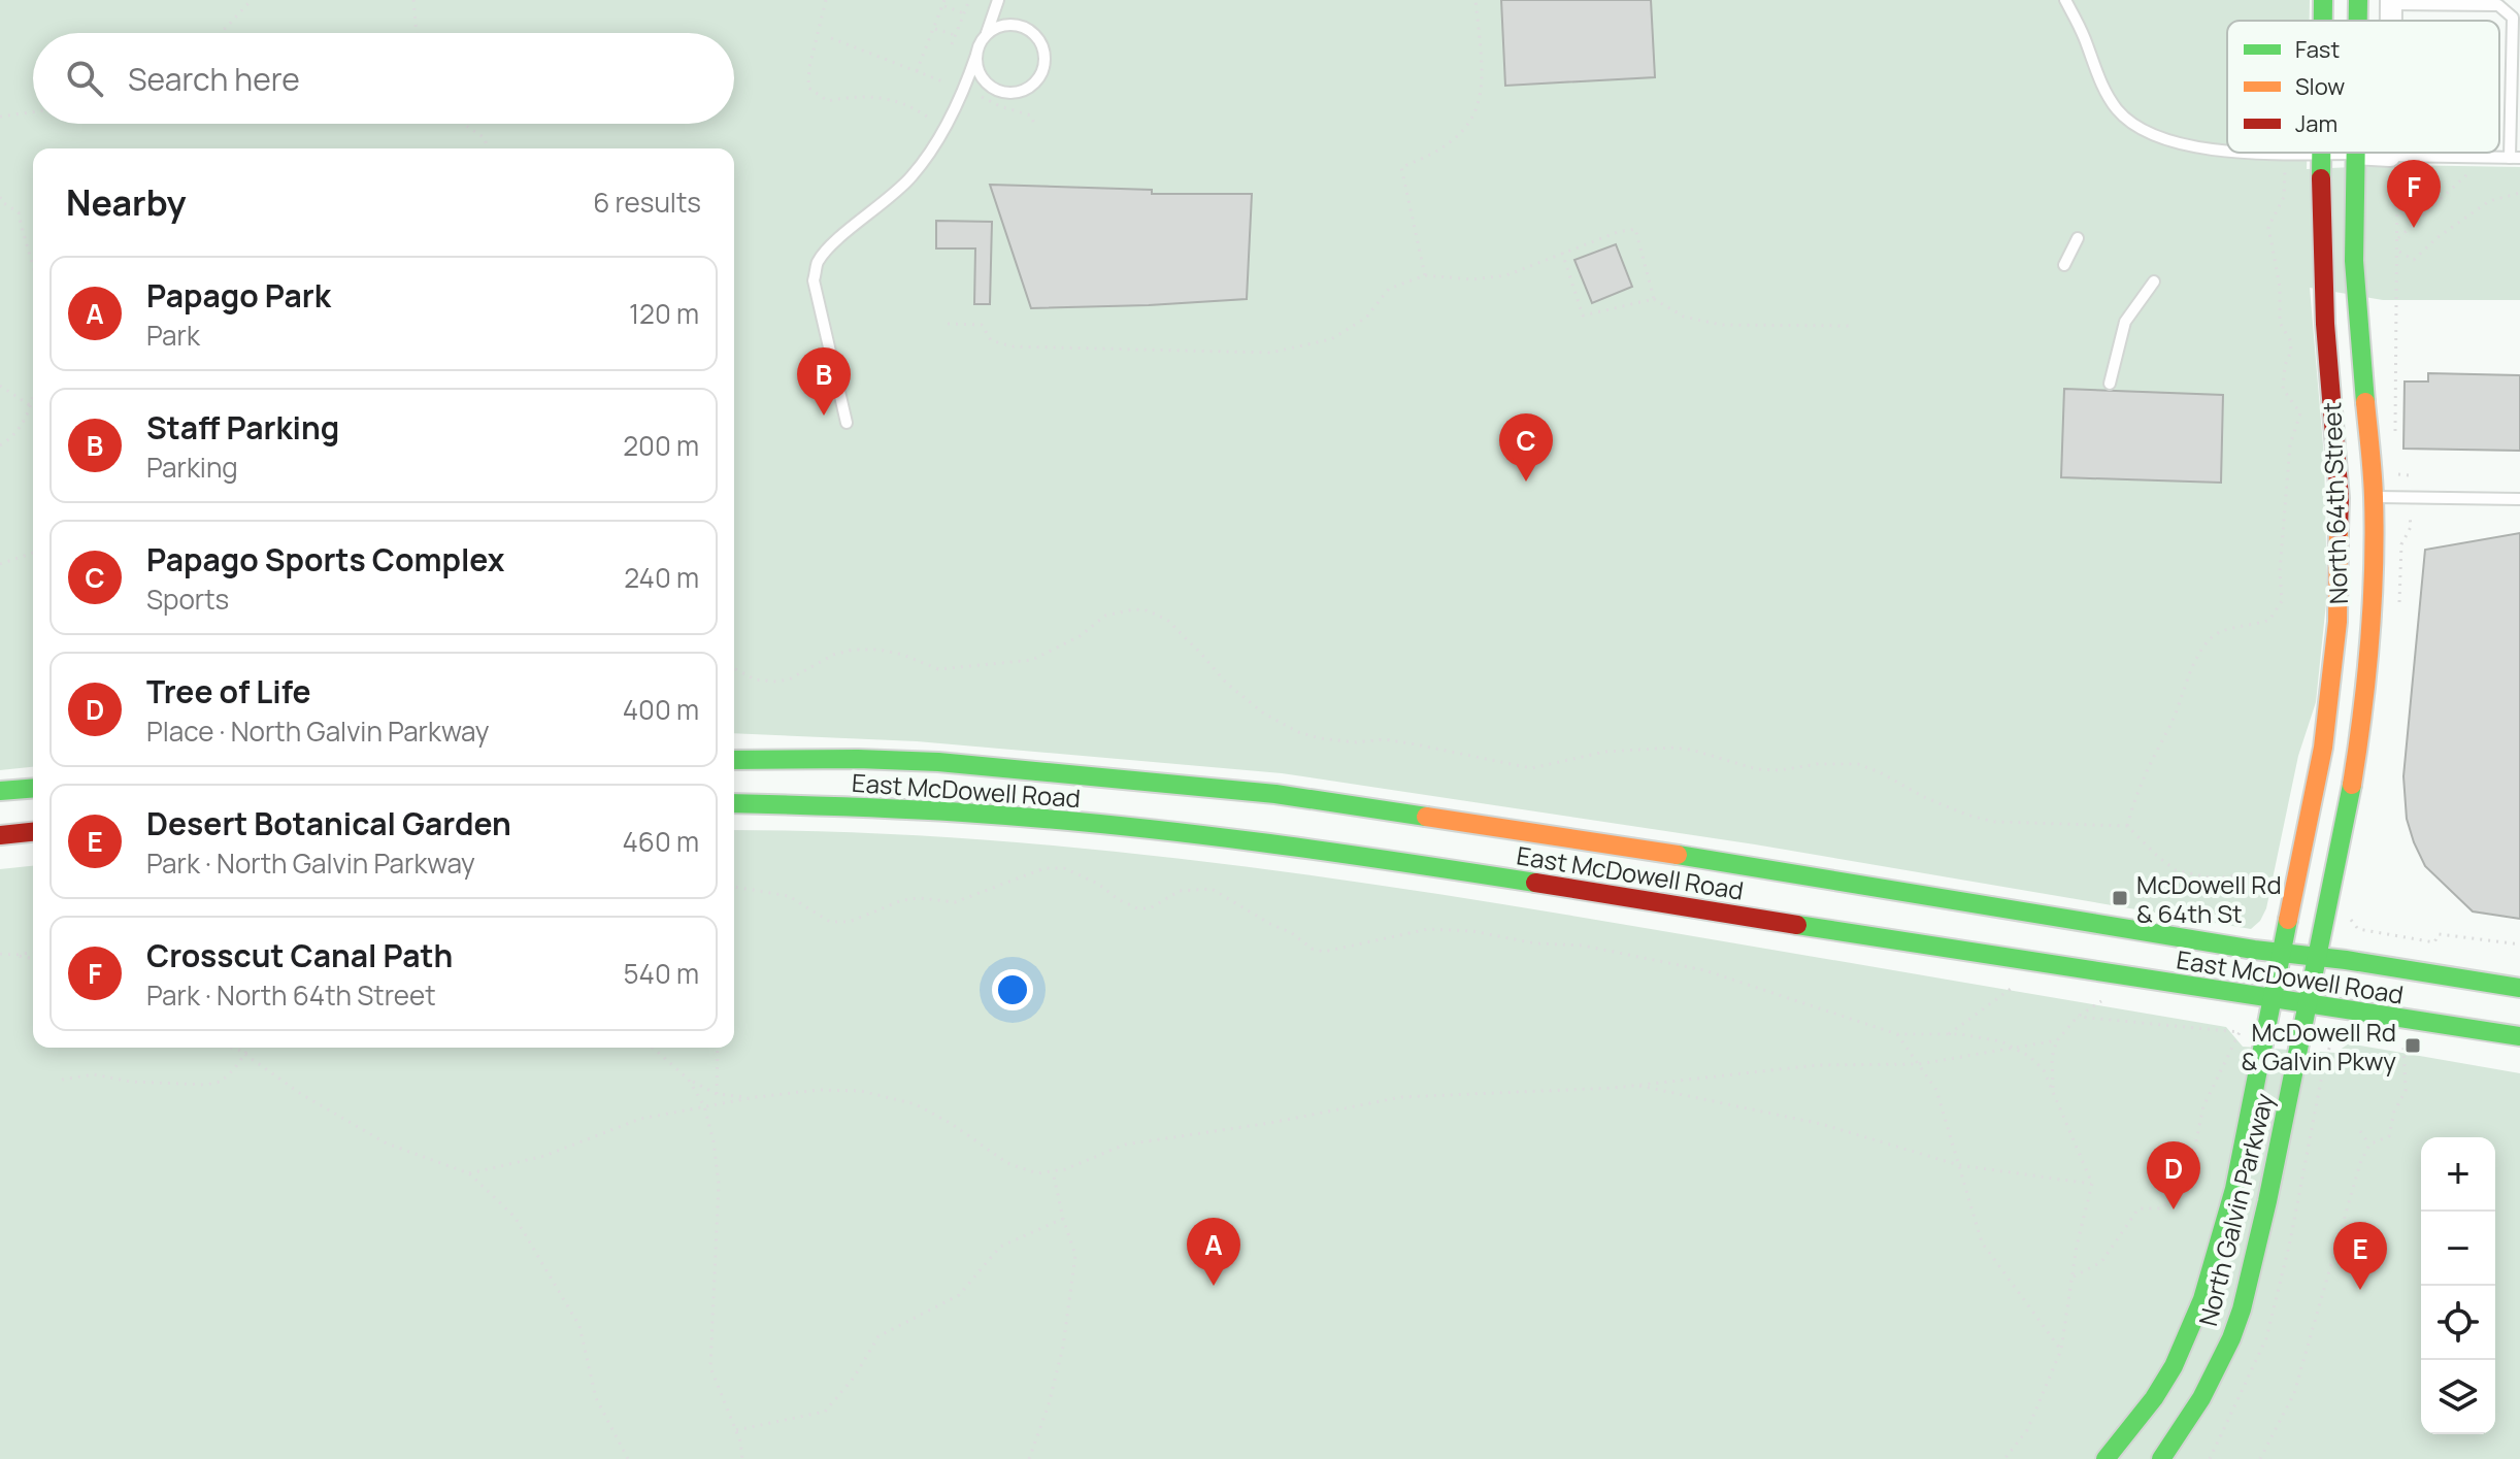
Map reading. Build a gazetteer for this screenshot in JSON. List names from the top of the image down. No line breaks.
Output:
{"streets":{"main road":["North 64th Street","East McDowell Road","North Galvin Parkway"]},"crossings":[["North 64th Street","East McDowell Road"],["North 64th Street","North Galvin Parkway"],["East McDowell Road","North Galvin Parkway"]],"places":{"transit":["McDowell Rd & 64th St","McDowell Rd & Galvin Pkwy"]},"legend":["Fast","Slow","Jam"],"page":{"search":"Search here","heading":["Nearby","6 results"],"pins":["F","B","C","D","A","E"],"list":[{"mark":"A","name":"Papago Park","note":"Park","value":"120 m"},{"mark":"B","name":"Staff Parking","note":"Parking","value":"200 m"},{"mark":"C","name":"Papago Sports Complex","note":"Sports","value":"240 m"},{"mark":"D","name":"Tree of Life","note":"Place · North Galvin Parkway","value":"400 m"},{"mark":"E","name":"Desert Botanical Garden","note":"Park · North Galvin Parkway","value":"460 m"},{"mark":"F","name":"Crosscut Canal Path","note":"Park · North 64th Street","value":"540 m"}],"map_buttons":["+","−"]}}
